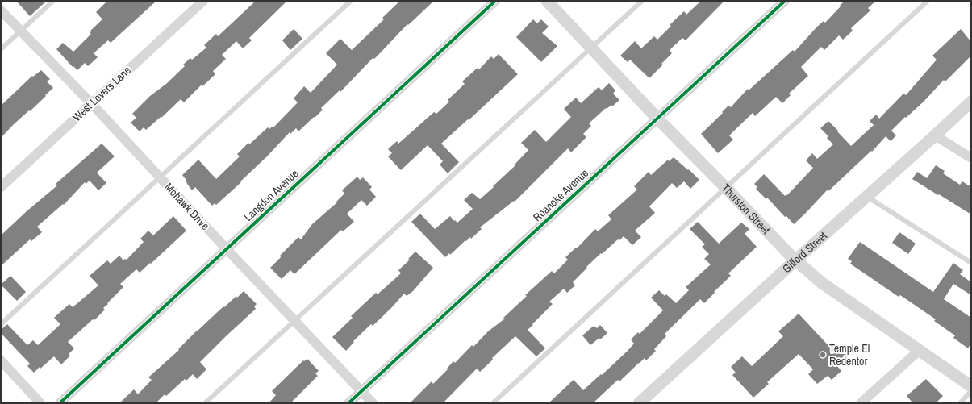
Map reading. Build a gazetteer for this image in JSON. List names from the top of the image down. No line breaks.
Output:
{"streets":{"street":["West Lovers Lane","Langdon Avenue","Roanoke Avenue","Mohawk Drive","Thurston Street","Gilford Street"]},"crossings":[["West Lovers Lane","Mohawk Drive"],["Langdon Avenue","Mohawk Drive"],["Roanoke Avenue","Mohawk Drive"],["Roanoke Avenue","Thurston Street"],["Thurston Street","Gilford Street"]],"places":["Temple El Redentor"]}
